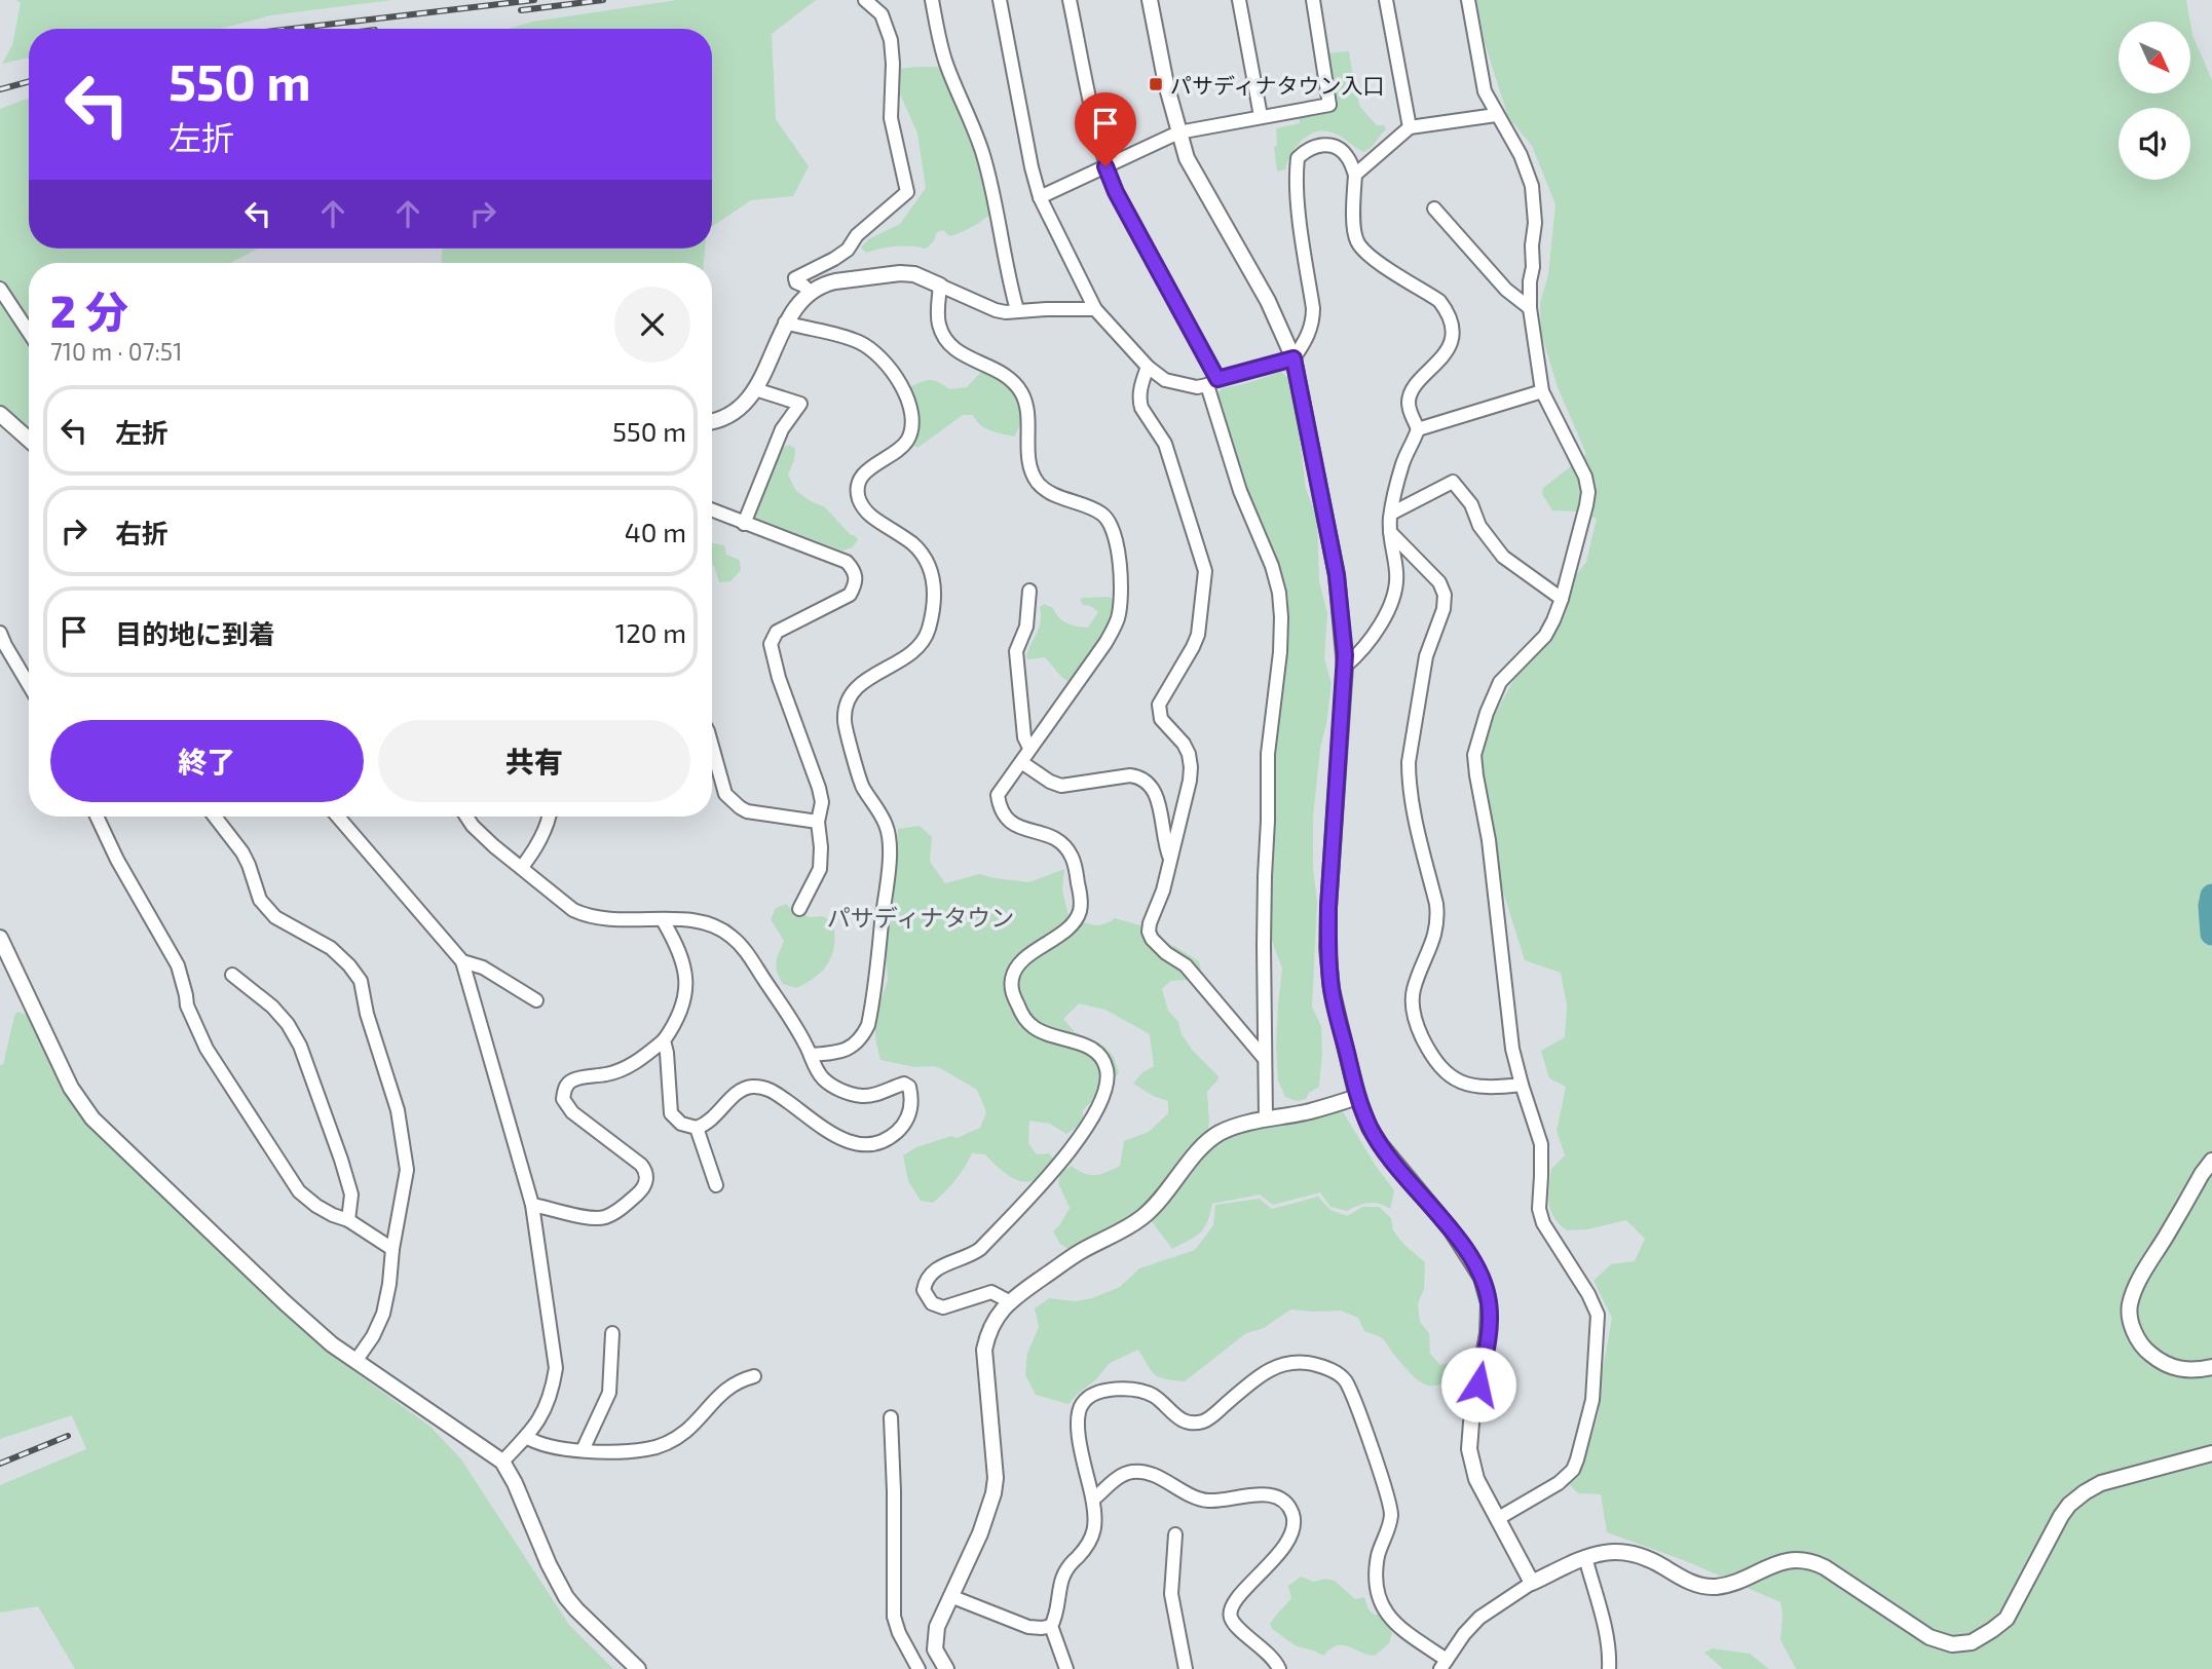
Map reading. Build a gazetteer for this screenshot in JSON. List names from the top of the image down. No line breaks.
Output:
{"districts":["パサディナタウン"],"places":{"transit":["パサディナタウン入口"]},"north":"bottom right","page":{"turn":["550 m","左折"],"heading":["2 分","710 m · 07:51"],"list":[{"name":"左折","value":"550 m"},{"name":"右折","value":"40 m"},{"name":"目的地に到着","value":"120 m"}],"buttons":["終了","共有"]}}
